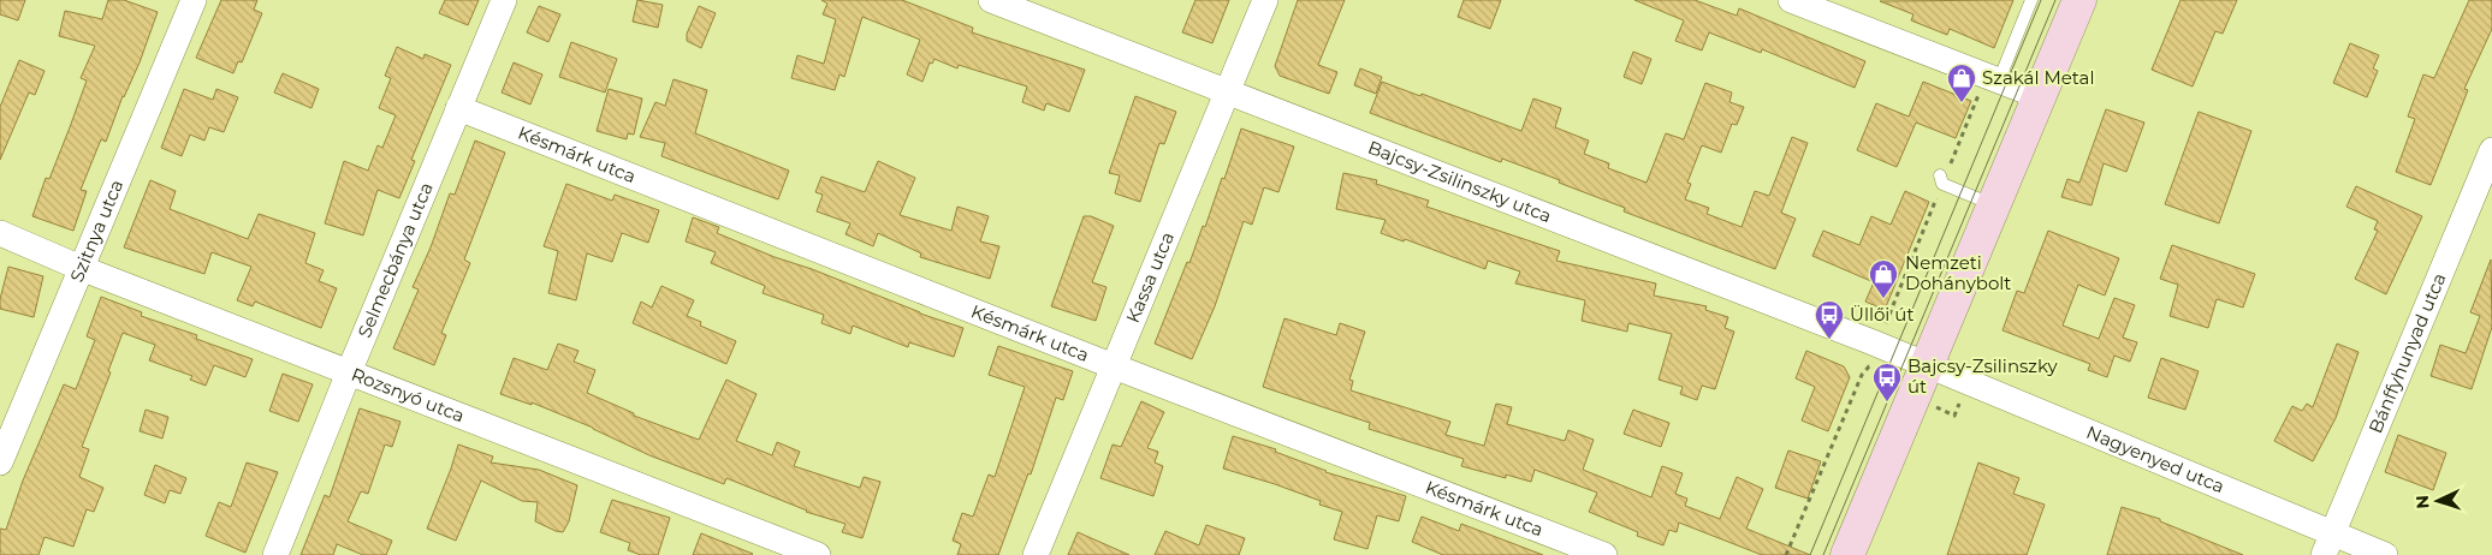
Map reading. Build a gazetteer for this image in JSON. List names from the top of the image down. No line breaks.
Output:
{"streets":{"street":["Késmárk utca","Bajcsy-Zsilinszky utca","Szitnya utca","Selmecbánya utca","Kassa utca","Bánffyhunyad utca","Rozsnyó utca","Nagyenyed utca"]},"crossings":[["Késmárk utca","Selmecbánya utca"],["Késmárk utca","Kassa utca"],["Bajcsy-Zsilinszky utca","Kassa utca"],["Bajcsy-Zsilinszky utca","Nagyenyed utca"],["Szitnya utca","Rozsnyó utca"],["Selmecbánya utca","Rozsnyó utca"],["Bánffyhunyad utca","Nagyenyed utca"]],"places":{"shop":["Szakál Metal","Nemzeti Dohánybolt"],"bus stop":["Üllői út","Bajcsy-Zsilinszky út"]},"north":"left"}
